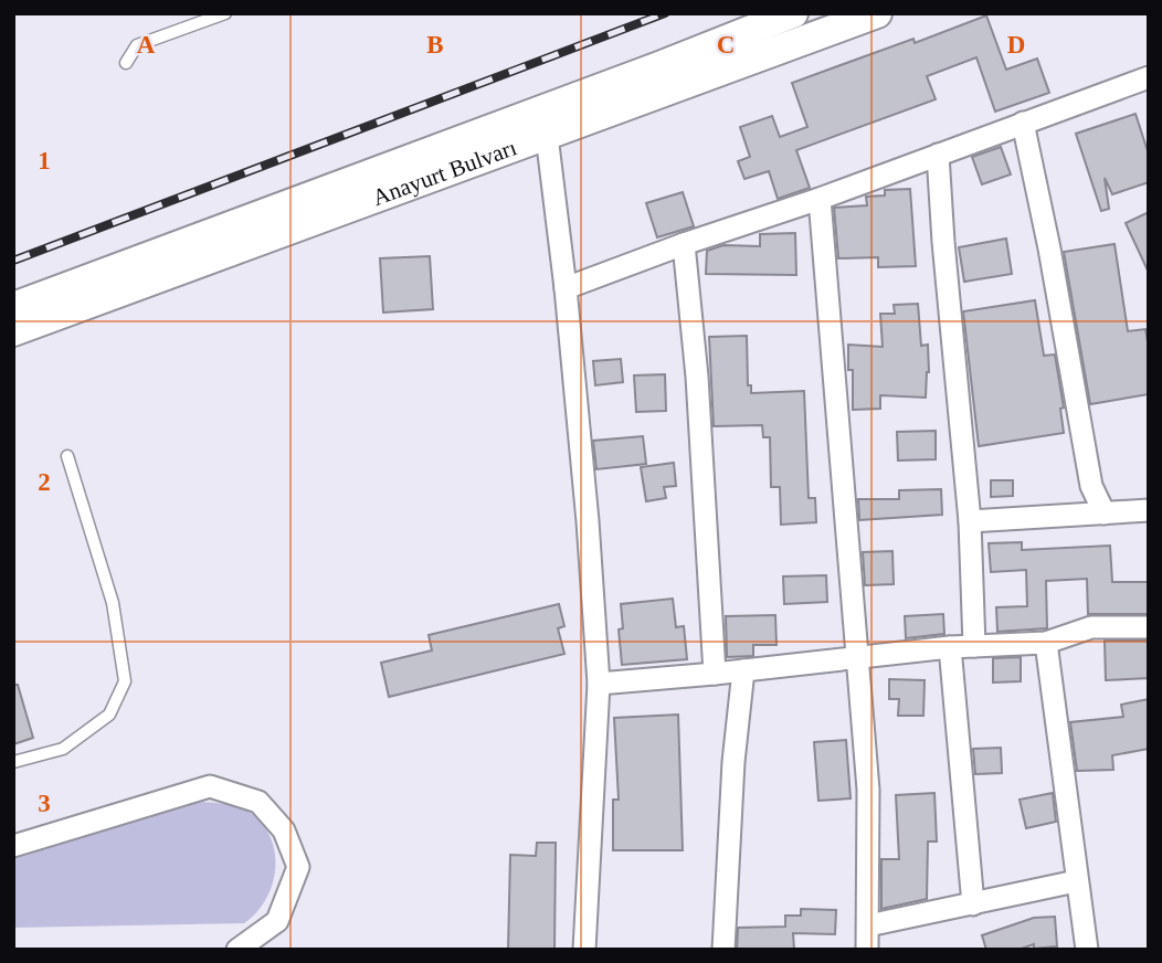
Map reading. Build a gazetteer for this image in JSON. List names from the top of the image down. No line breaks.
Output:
{"streets":{"main road":["Anayurt Bulvarı"]},"grid":{"columns":["A","B","C","D"],"rows":["1","2","3"]}}
